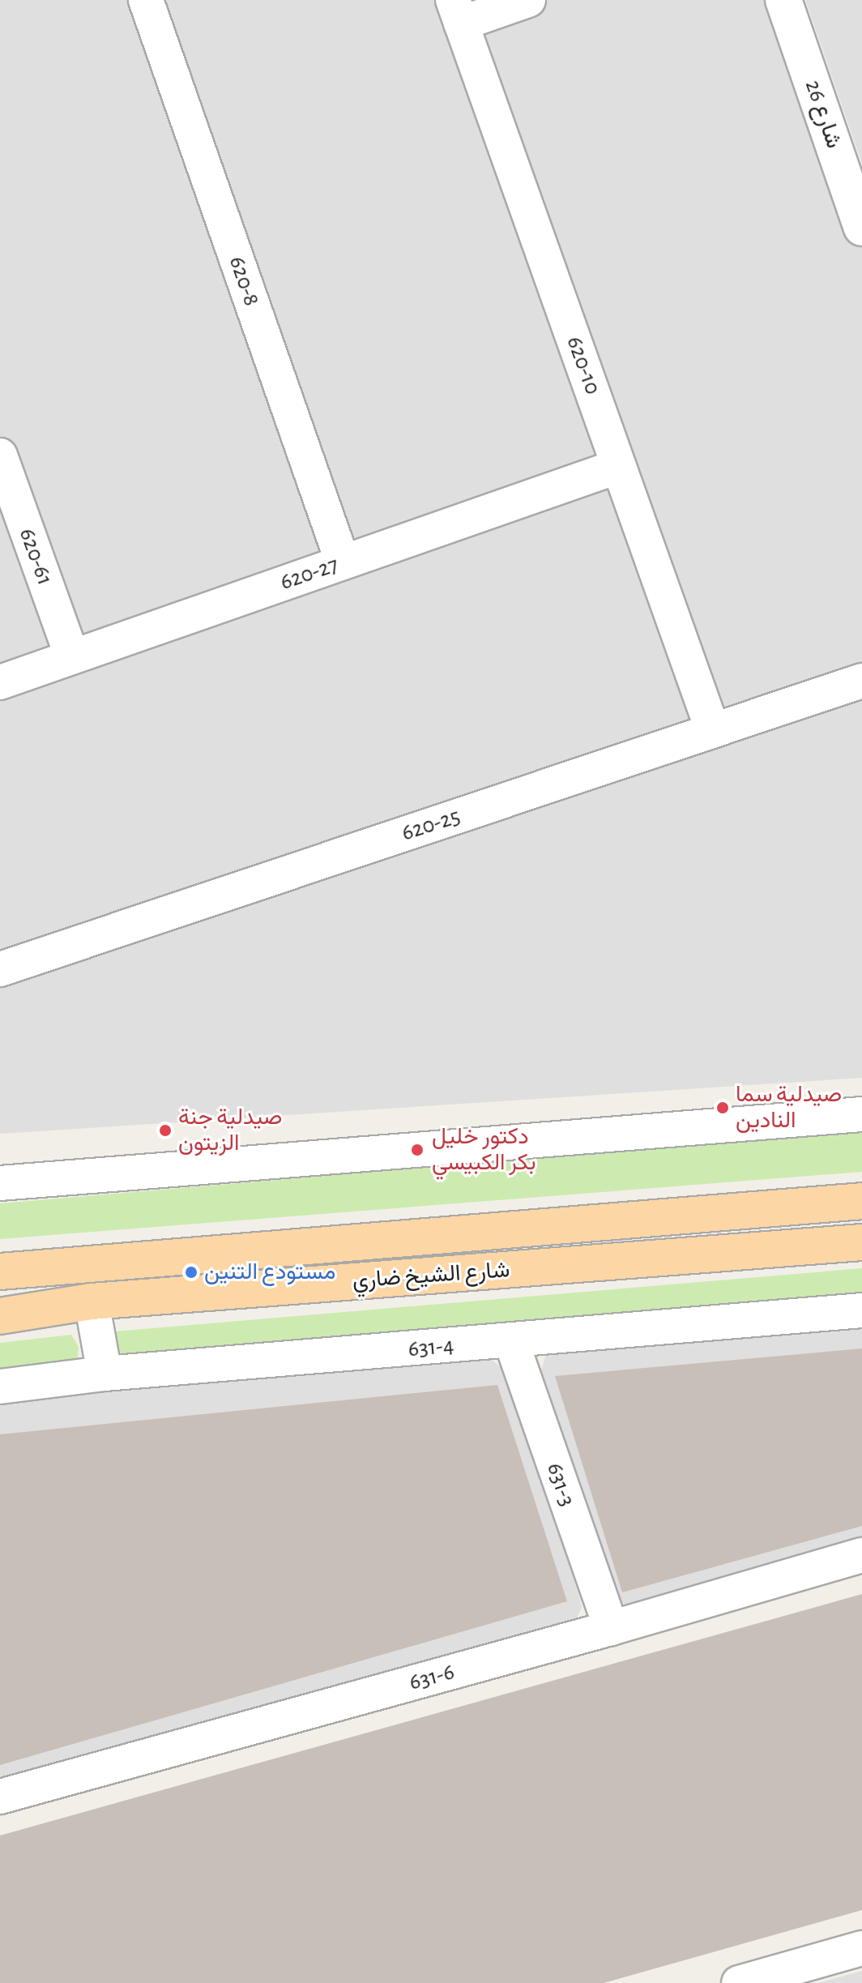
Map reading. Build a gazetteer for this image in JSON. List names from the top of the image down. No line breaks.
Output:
{"streets":{"main road":["شارع الشيخ ضاري"],"street":["شارع 26","620-8","620-10","620-61","620-27","620-25","631-4","631-3","631-6"]},"crossings":[["620-8","620-27"],["620-10","620-27"],["620-10","620-25"],["620-61","620-27"],["631-4","631-3"],["631-3","631-6"]],"places":["صيدلية سما النادين","صيدلية جنة الزيتون","دكتور خليل بكر الكبيسي","مستودع التنين"]}
